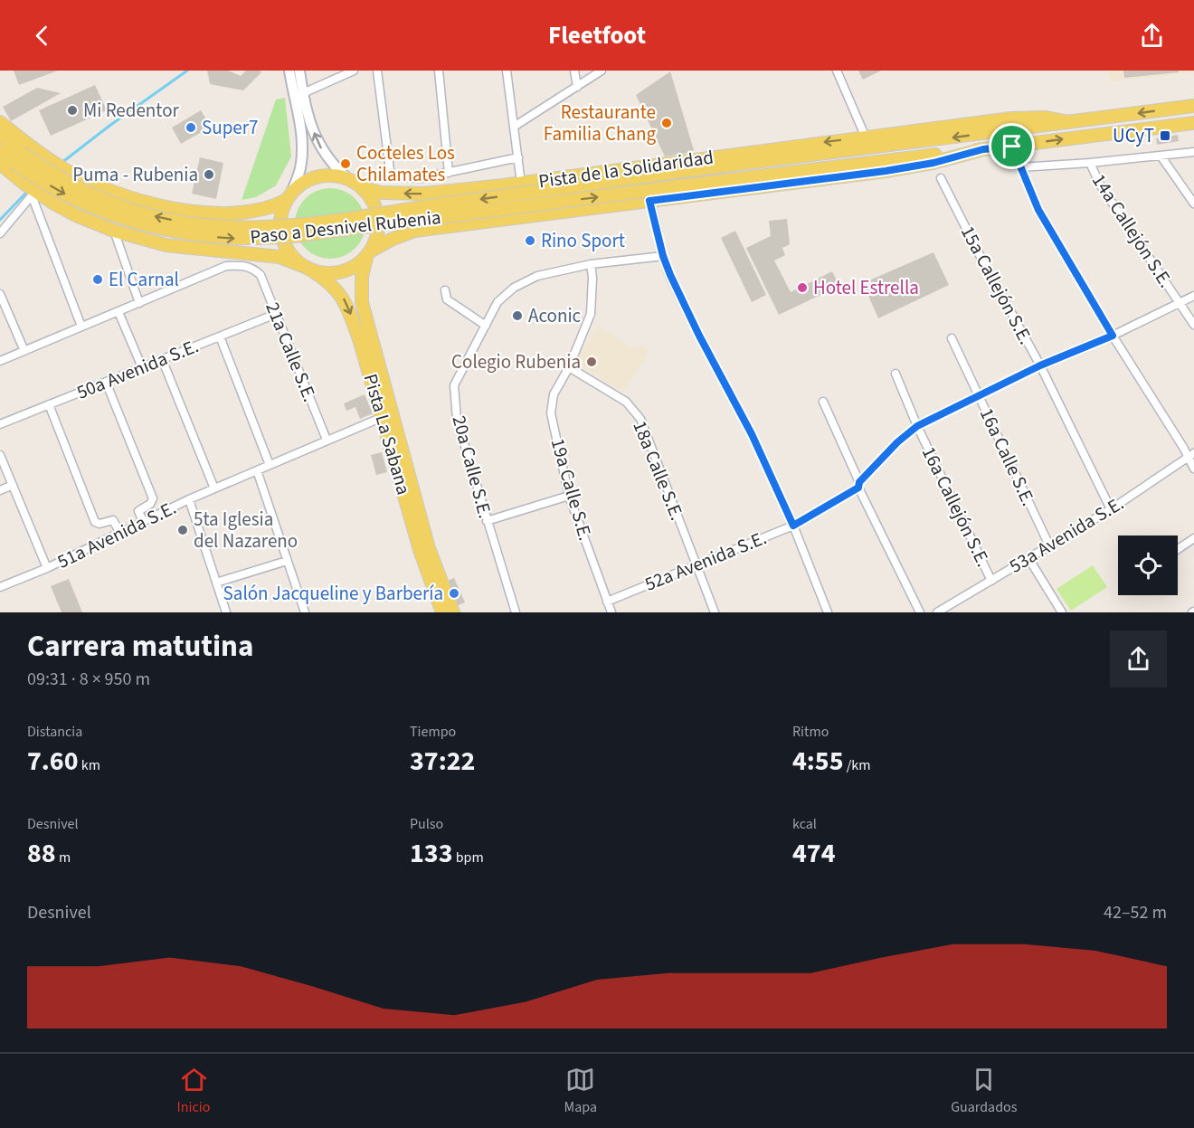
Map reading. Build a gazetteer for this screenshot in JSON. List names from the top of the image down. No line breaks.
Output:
{"streets":{"main road":["Pista de la Solidaridad","Paso a Desnivel Rubenia","Pista La Sabana"],"street":["14a Callejón S.E.","15a Callejón S.E.","21a Calle S.E.","50a Avenida S.E.","16a Calle S.E.","20a Calle S.E.","18a Calle S.E.","19a Calle S.E.","16a Callejón S.E.","51a Avenida S.E.","53a Avenida S.E.","52a Avenida S.E."]},"crossings":[["Pista de la Solidaridad","Paso a Desnivel Rubenia"],["Pista de la Solidaridad","Pista La Sabana"],["14a Callejón S.E.","52a Avenida S.E."],["15a Callejón S.E.","53a Avenida S.E."],["15a Callejón S.E.","52a Avenida S.E."],["21a Calle S.E.","50a Avenida S.E."],["21a Calle S.E.","51a Avenida S.E."],["Pista La Sabana","51a Avenida S.E."],["16a Calle S.E.","53a Avenida S.E."],["16a Calle S.E.","52a Avenida S.E."],["18a Calle S.E.","19a Calle S.E."],["18a Calle S.E.","52a Avenida S.E."],["19a Calle S.E.","52a Avenida S.E."],["16a Callejón S.E.","53a Avenida S.E."],["16a Callejón S.E.","52a Avenida S.E."]],"places":{"other":["Mi Redentor","Restaurante Familia Chang","Super7","Cocteles Los Chilamates","Puma - Rubenia","Rino Sport","El Carnal","Hotel Estrella","Aconic","Colegio Rubenia","5ta Iglesia del Nazareno","Salón Jacqueline y Barbería"],"transit":["UCyT"]},"page":{"header":"Fleetfoot","heading":["Carrera matutina","09:31 · 8 × 950 m"],"stats":[["Distancia","7.60 km"],["Tiempo","37:22"],["Ritmo","4:55 /km"],["Desnivel","88 m"],["Pulso","133 bpm"],["kcal","474"]],"chart":["Desnivel","42–52 m"],"tabs":["Inicio","Mapa","Guardados"]}}
